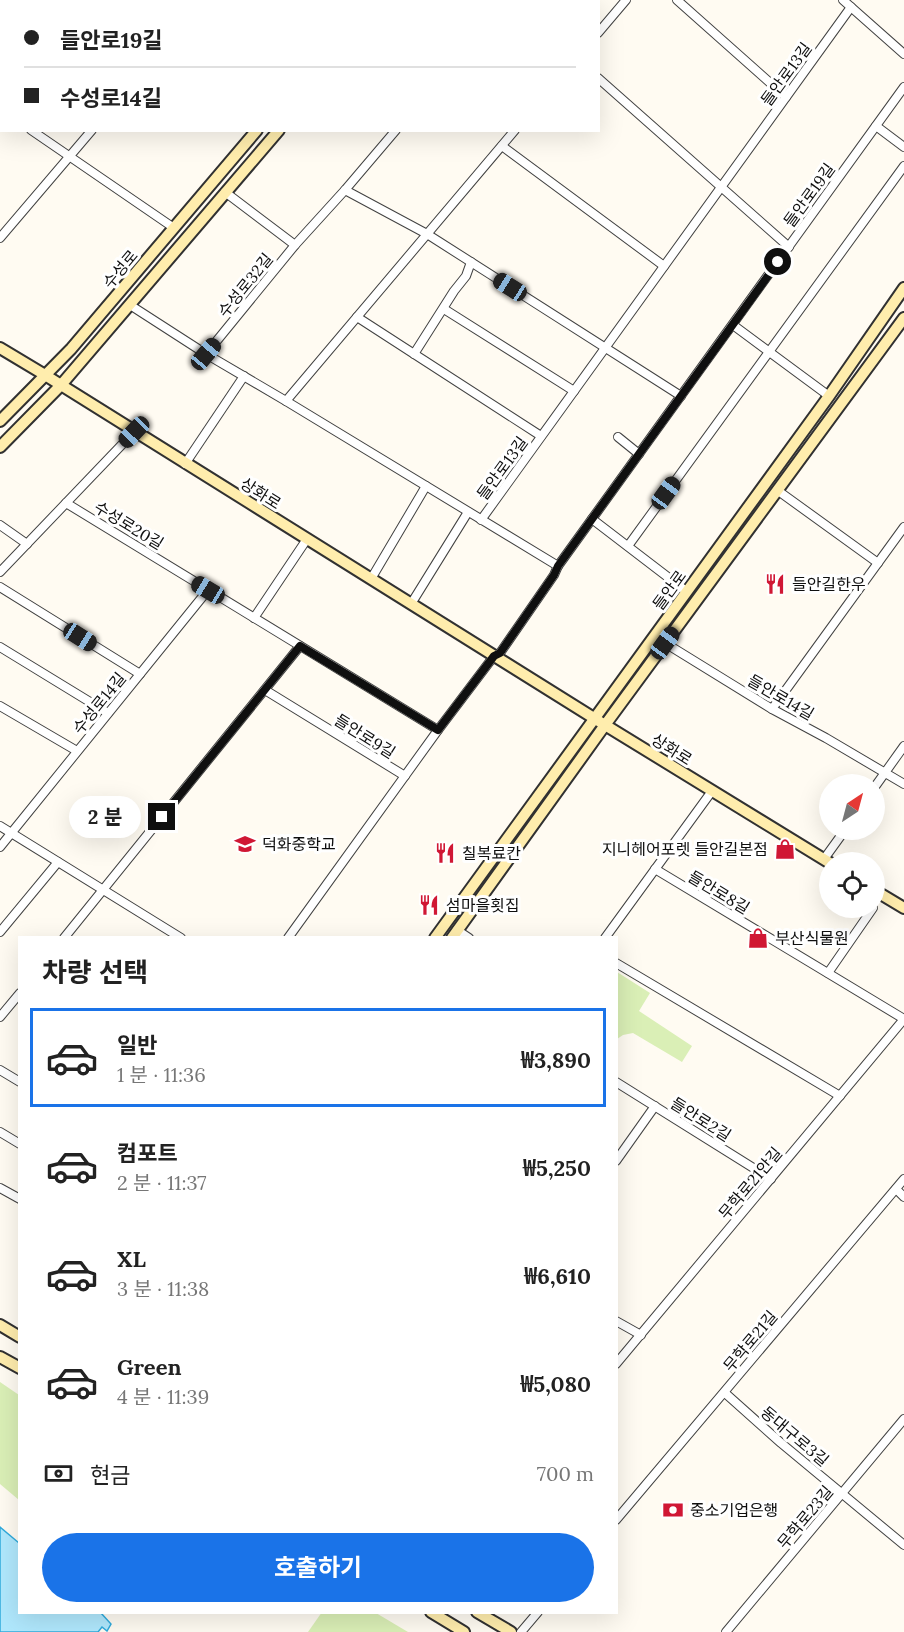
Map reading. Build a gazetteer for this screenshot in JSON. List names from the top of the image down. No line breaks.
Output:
{"streets":{"main road":["수성로","상화로","들안로"],"street":["들안로13길","들안로19길","수성로32길","수성로20길","들안로14길","수성로14길","들안로9길","들안로8길","들안로2길","무학로21안길","무학로21길","동대구로3길","무학로23길"]},"crossings":[["수성로","수성로32길"],["수성로","상화로"],["상화로","들안로"],["수성로20길","수성로14길"],["들안로","들안로14길"],["들안로8길","무학로21안길"],["들안로2길","무학로21안길"],["무학로21길","동대구로3길"],["동대구로3길","무학로23길"]],"places":{"restaurant":["들안길한우","칠복료칸","섬마을횟집"],"school or university":["덕화중학교"],"shop":["지니헤어포렛 들안길본점","부산식물원"],"bank":["중소기업은행"]},"north":"top right","page":{"banner":["들안로19길","수성로14길"],"bubble":"2 분","heading":"차량 선택","list":[{"name":"일반","note":"1 분 · 11:36","value":"₩3,890"},{"name":"컴포트","note":"2 분 · 11:37","value":"₩5,250"},{"name":"XL","note":"3 분 · 11:38","value":"₩6,610"},{"name":"Green","note":"4 분 · 11:39","value":"₩5,080"}],"pay":["현금","700 m"],"buttons":"호출하기"}}
